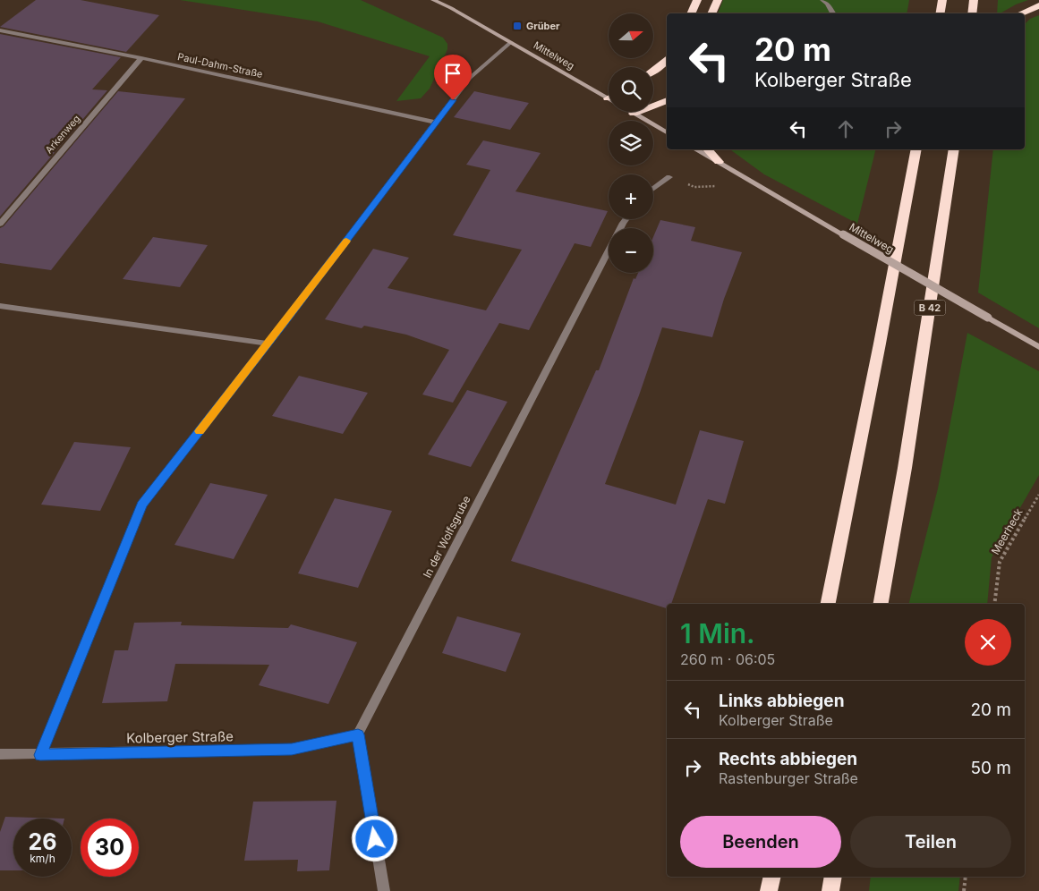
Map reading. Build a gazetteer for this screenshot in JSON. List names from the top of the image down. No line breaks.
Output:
{"streets":{"highway":["B 42"],"main road":["Mittelweg"],"street":["Paul-Dahm-Straße","Arkenweg","In der Wolfsgrube","Kolberger Straße"],"path":["Meerheck"]},"crossings":[["Paul-Dahm-Straße","Arkenweg"],["In der Wolfsgrube","Kolberger Straße"]],"places":{"transit":["Grüber"]},"north":"right","page":{"map_buttons":["+","−"],"turn":["20 m","Kolberger Straße"],"heading":["1 Min.","260 m · 06:05"],"list":[{"name":"Links abbiegen","note":"Kolberger Straße","value":"20 m"},{"name":"Rechts abbiegen","note":"Rastenburger Straße","value":"50 m"}],"buttons":["Beenden","Teilen"],"speed":"26 km/h","limit":"30"}}
